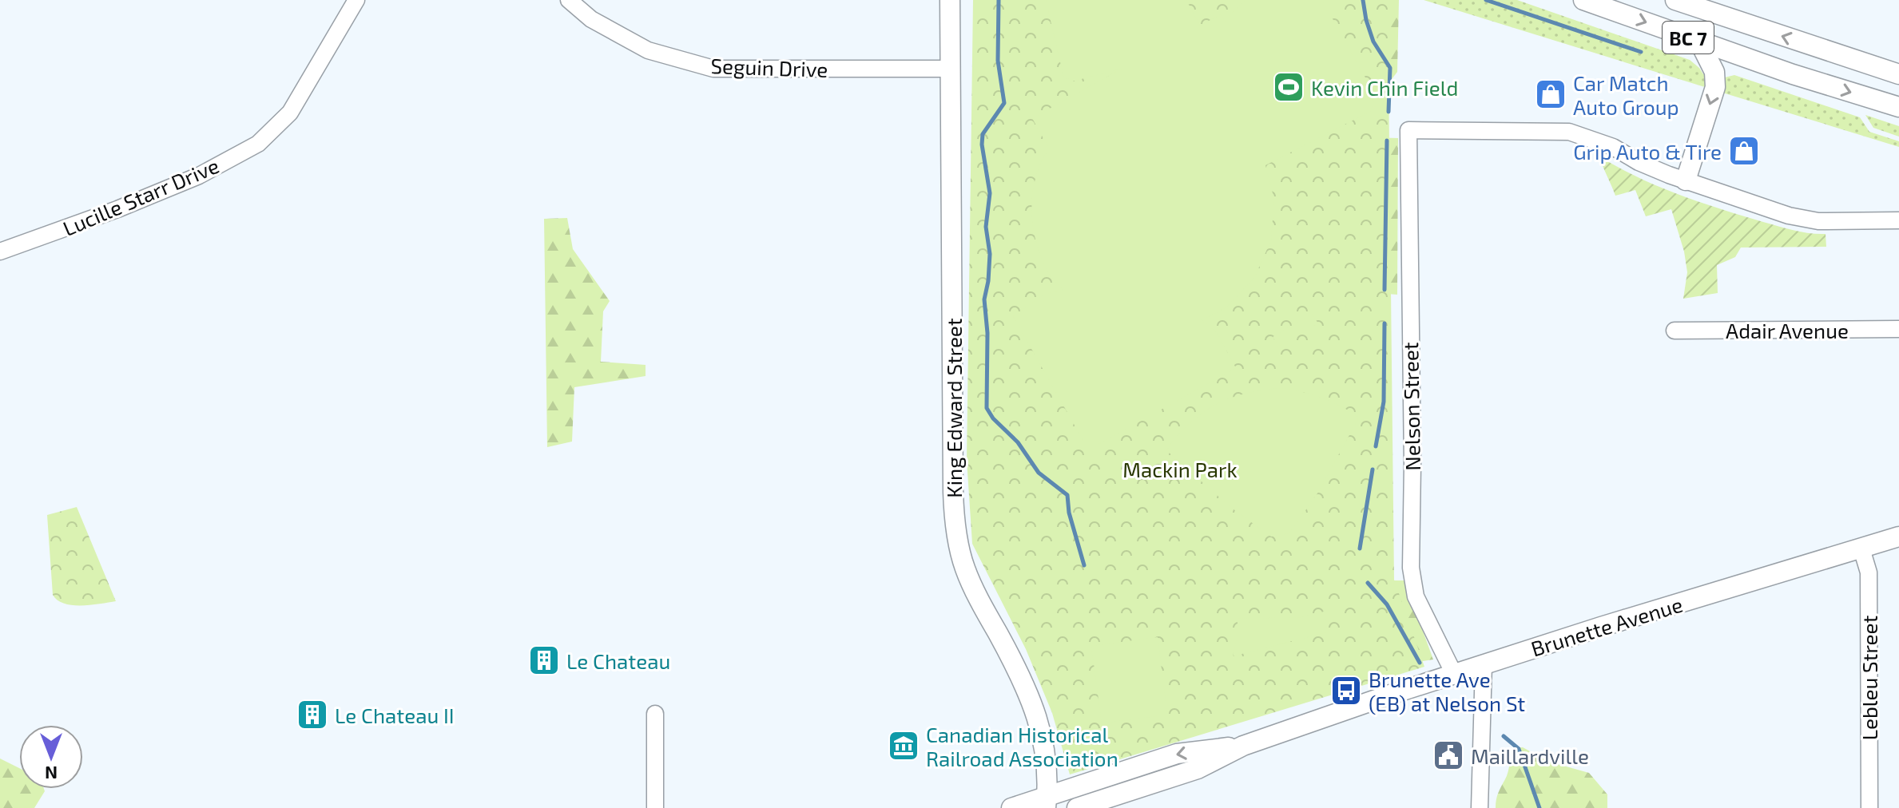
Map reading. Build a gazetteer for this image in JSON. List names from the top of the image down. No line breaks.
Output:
{"streets":{"main road":["BC 7","King Edward Street","Brunette Avenue"],"street":["Seguin Drive","Lucille Starr Drive","Adair Avenue","Nelson Street","Lebleu Street"]},"crossings":[["Seguin Drive","King Edward Street"],["Nelson Street","Brunette Avenue"],["King Edward Street","Brunette Avenue"],["Brunette Avenue","Lebleu Street"]],"parks":["Mackin Park"],"places":{"sports":["Kevin Chin Field"],"shop":["Car Match Auto Group","Grip Auto & Tire"],"building":["Le Chateau","Le Chateau II"],"bus stop":["Brunette Ave (EB) at Nelson St"],"museum":["Canadian Historical Railroad Association"],"public building":["Maillardville"]},"north":"bottom"}
